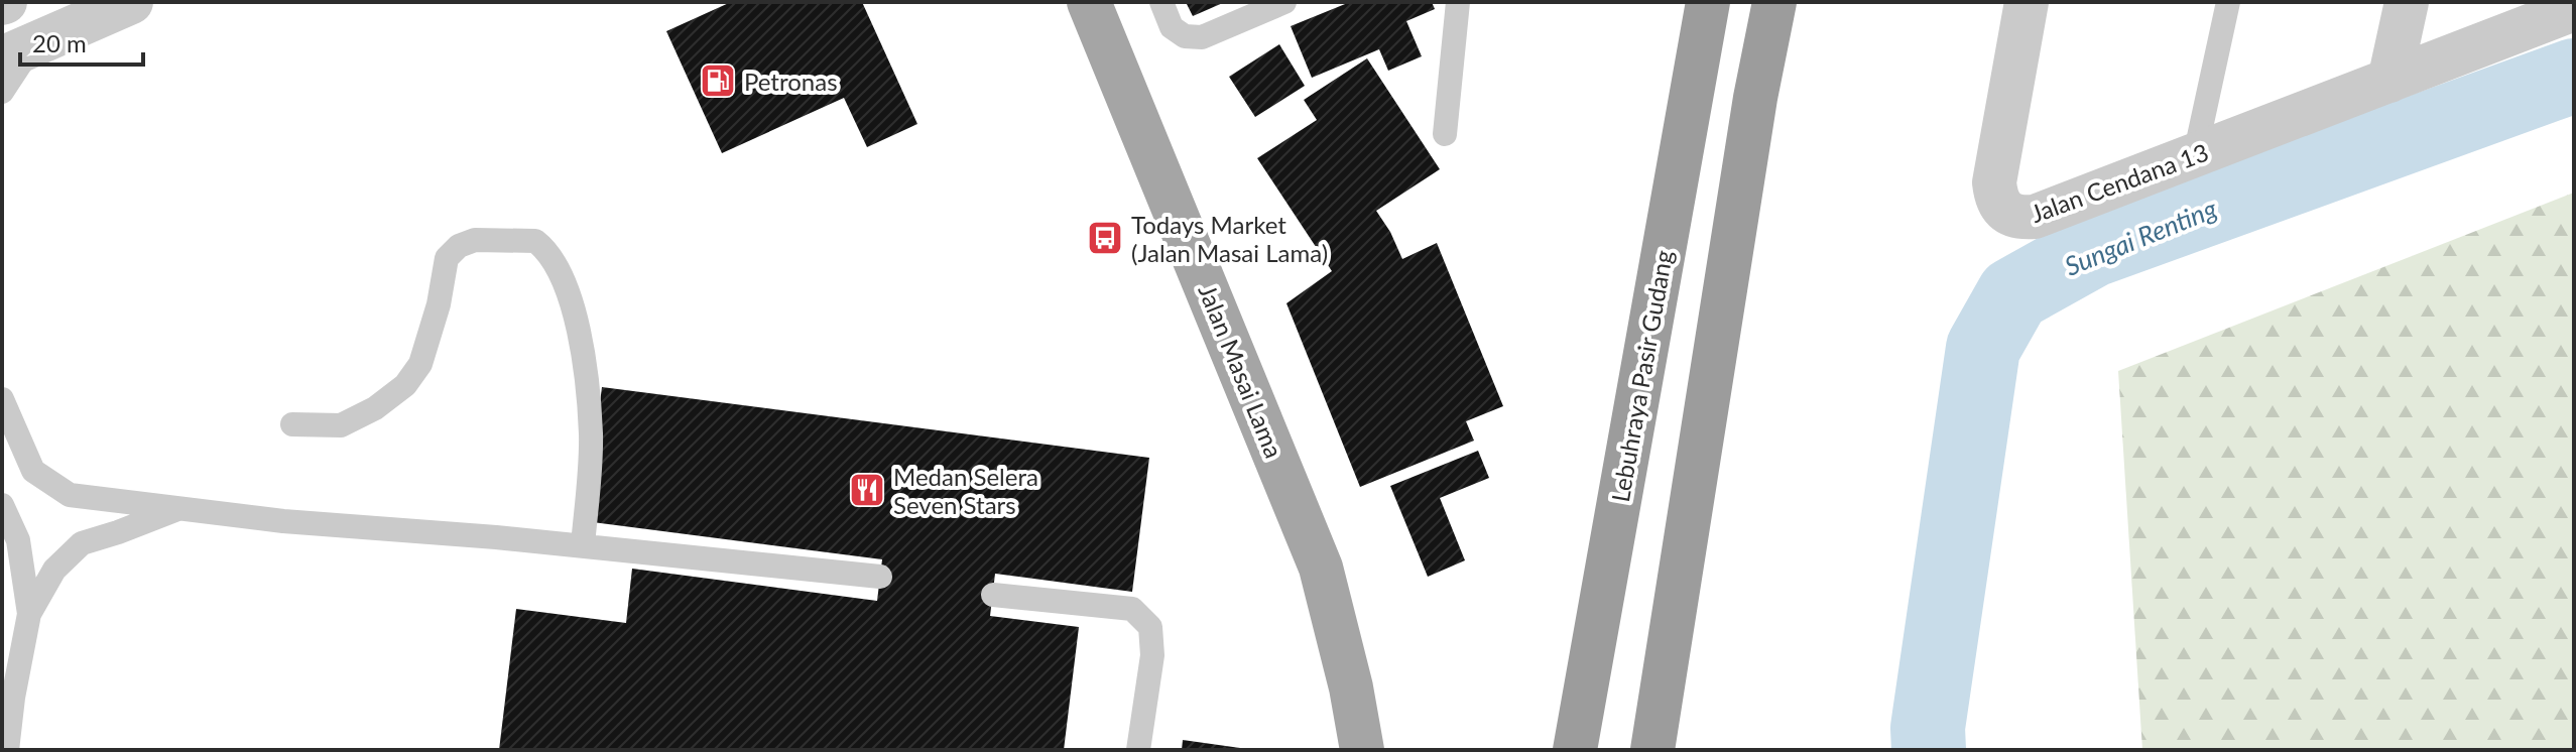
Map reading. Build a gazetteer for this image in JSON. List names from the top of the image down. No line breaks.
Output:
{"streets":{"highway":["Lebuhraya Pasir Gudang"],"main road":["Jalan Masai Lama"],"street":["Jalan Cendana 13"]},"water":["Sungai Renting"],"places":{"fuel station":["Petronas"],"bus stop":["Todays Market (Jalan Masai Lama)"],"restaurant":["Medan Selera Seven Stars"]},"scale_bar":"20 m"}
